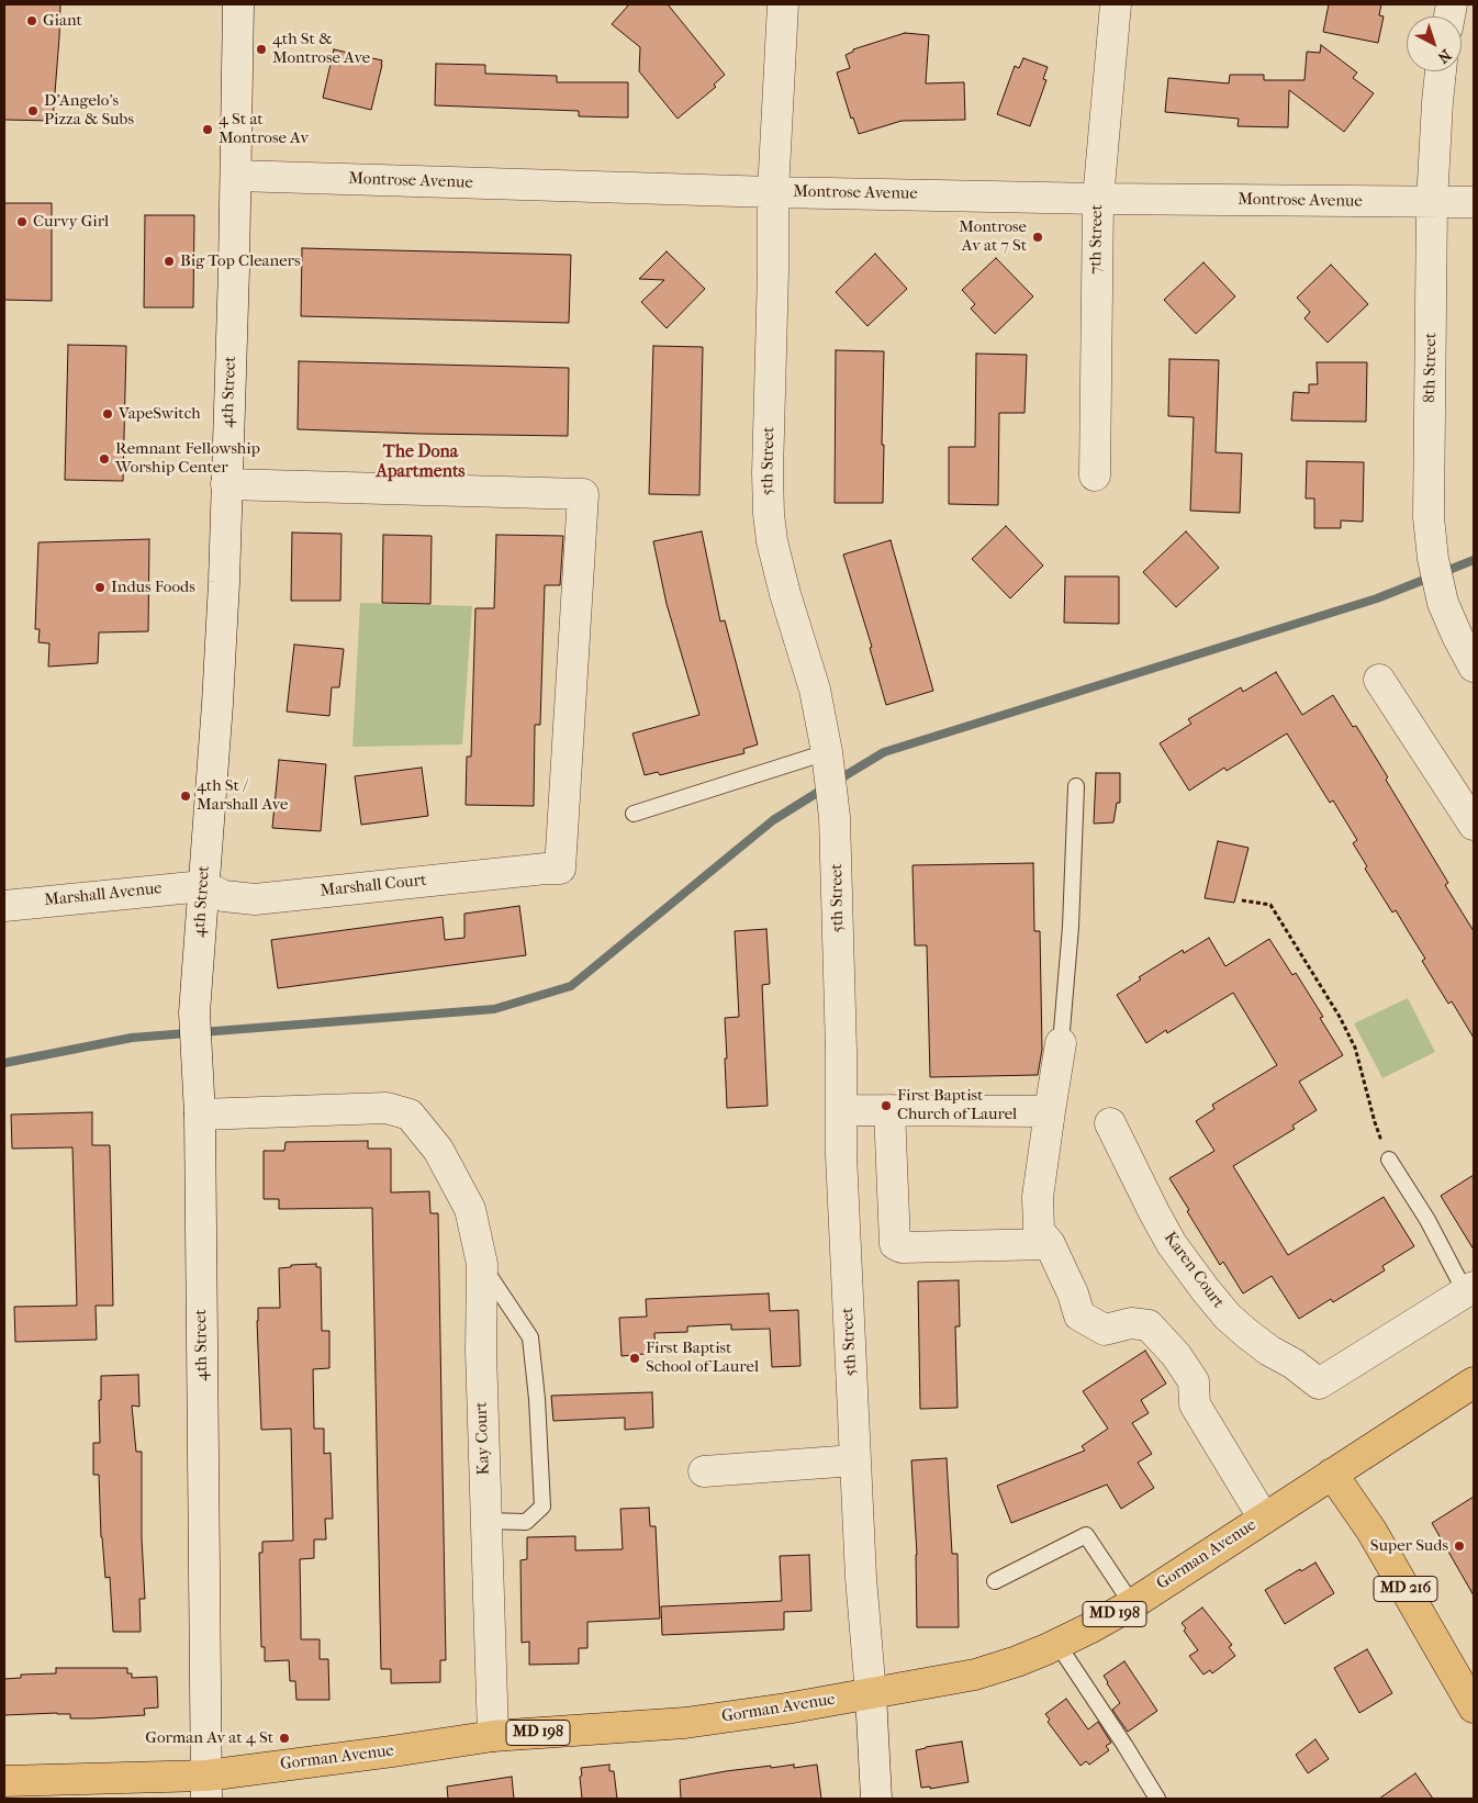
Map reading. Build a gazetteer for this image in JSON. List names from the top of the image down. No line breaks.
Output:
{"streets":{"main road":["Gorman Avenue","MD 216","MD 198"],"street":["Montrose Avenue","7th Street","8th Street","4th Street","5th Street","Marshall Court","Marshall Avenue","Karen Court","Kay Court"]},"crossings":[["Montrose Avenue","7th Street"],["Montrose Avenue","8th Street"],["Montrose Avenue","4th Street"],["Montrose Avenue","5th Street"],["4th Street","Marshall Court"],["4th Street","Marshall Avenue"],["4th Street","Kay Court"],["4th Street","Gorman Avenue"],["5th Street","Gorman Avenue"],["Marshall Court","Marshall Avenue"],["Kay Court","Gorman Avenue"],["Gorman Avenue","MD 216"]],"districts":["The Dona Apartments"],"places":["Giant","4th St & Montrose Ave","D'Angelo's Pizza & Subs","4 St at Montrose Av","Curvy Girl","Montrose Av at 7 St","Big Top Cleaners","VapeSwitch","Remnant Fellowship Worship Center","Indus Foods","4th St / Marshall Ave","First Baptist Church of Laurel","First Baptist School of Laurel","Super Suds","Gorman Av at 4 St"],"north":"bottom right"}
